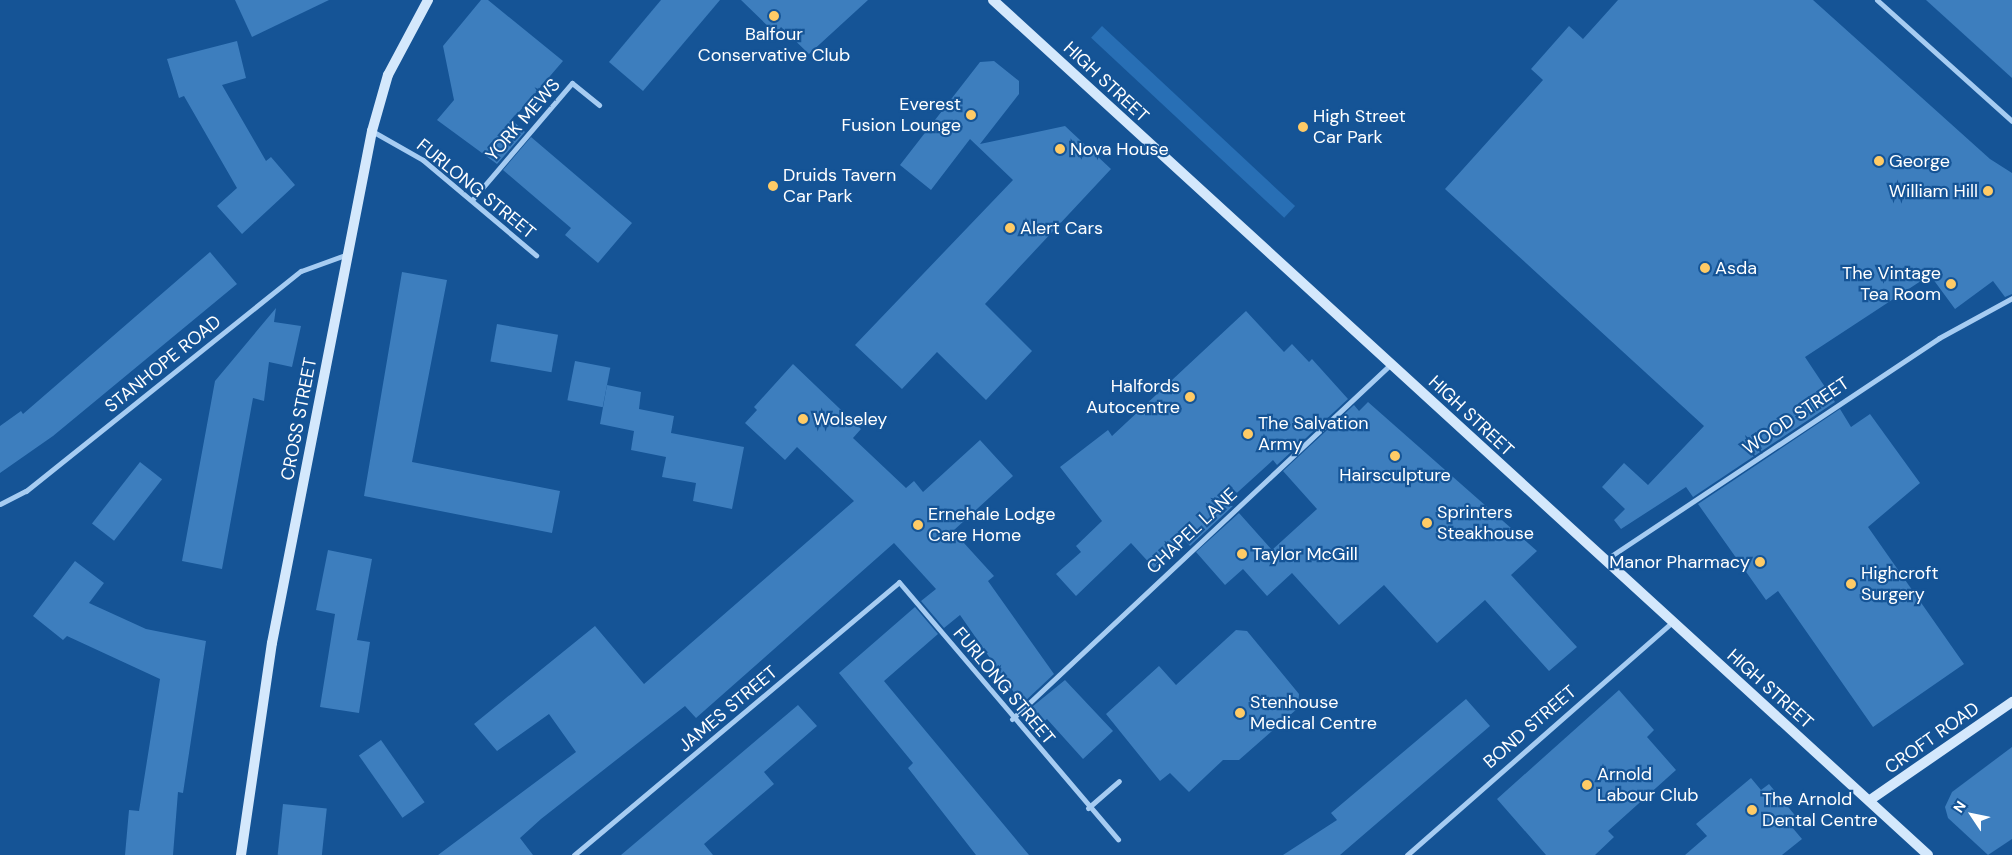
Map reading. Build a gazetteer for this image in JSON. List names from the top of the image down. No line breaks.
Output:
{"streets":{"street":["HIGH STREET","YORK MEWS","FURLONG STREET","STANHOPE ROAD","WOOD STREET","CROSS STREET","CHAPEL LANE","JAMES STREET","BOND STREET","CROFT ROAD"]},"crossings":[["HIGH STREET","WOOD STREET"],["HIGH STREET","CHAPEL LANE"],["HIGH STREET","BOND STREET"],["HIGH STREET","CROFT ROAD"],["YORK MEWS","FURLONG STREET"],["FURLONG STREET","CROSS STREET"],["FURLONG STREET","CHAPEL LANE"],["FURLONG STREET","JAMES STREET"],["STANHOPE ROAD","CROSS STREET"]],"places":["Balfour Conservative Club","Everest Fusion Lounge","High Street Car Park","Nova House","George","Druids Tavern Car Park","William Hill","Alert Cars","Asda","The Vintage Tea Room","Halfords Autocentre","Wolseley","The Salvation Army","Hairsculpture","Sprinters Steakhouse","Ernehale Lodge Care Home","Taylor McGill","Manor Pharmacy","Highcroft Surgery","Stenhouse Medical Centre","Arnold Labour Club","The Arnold Dental Centre"],"north":"top left"}
